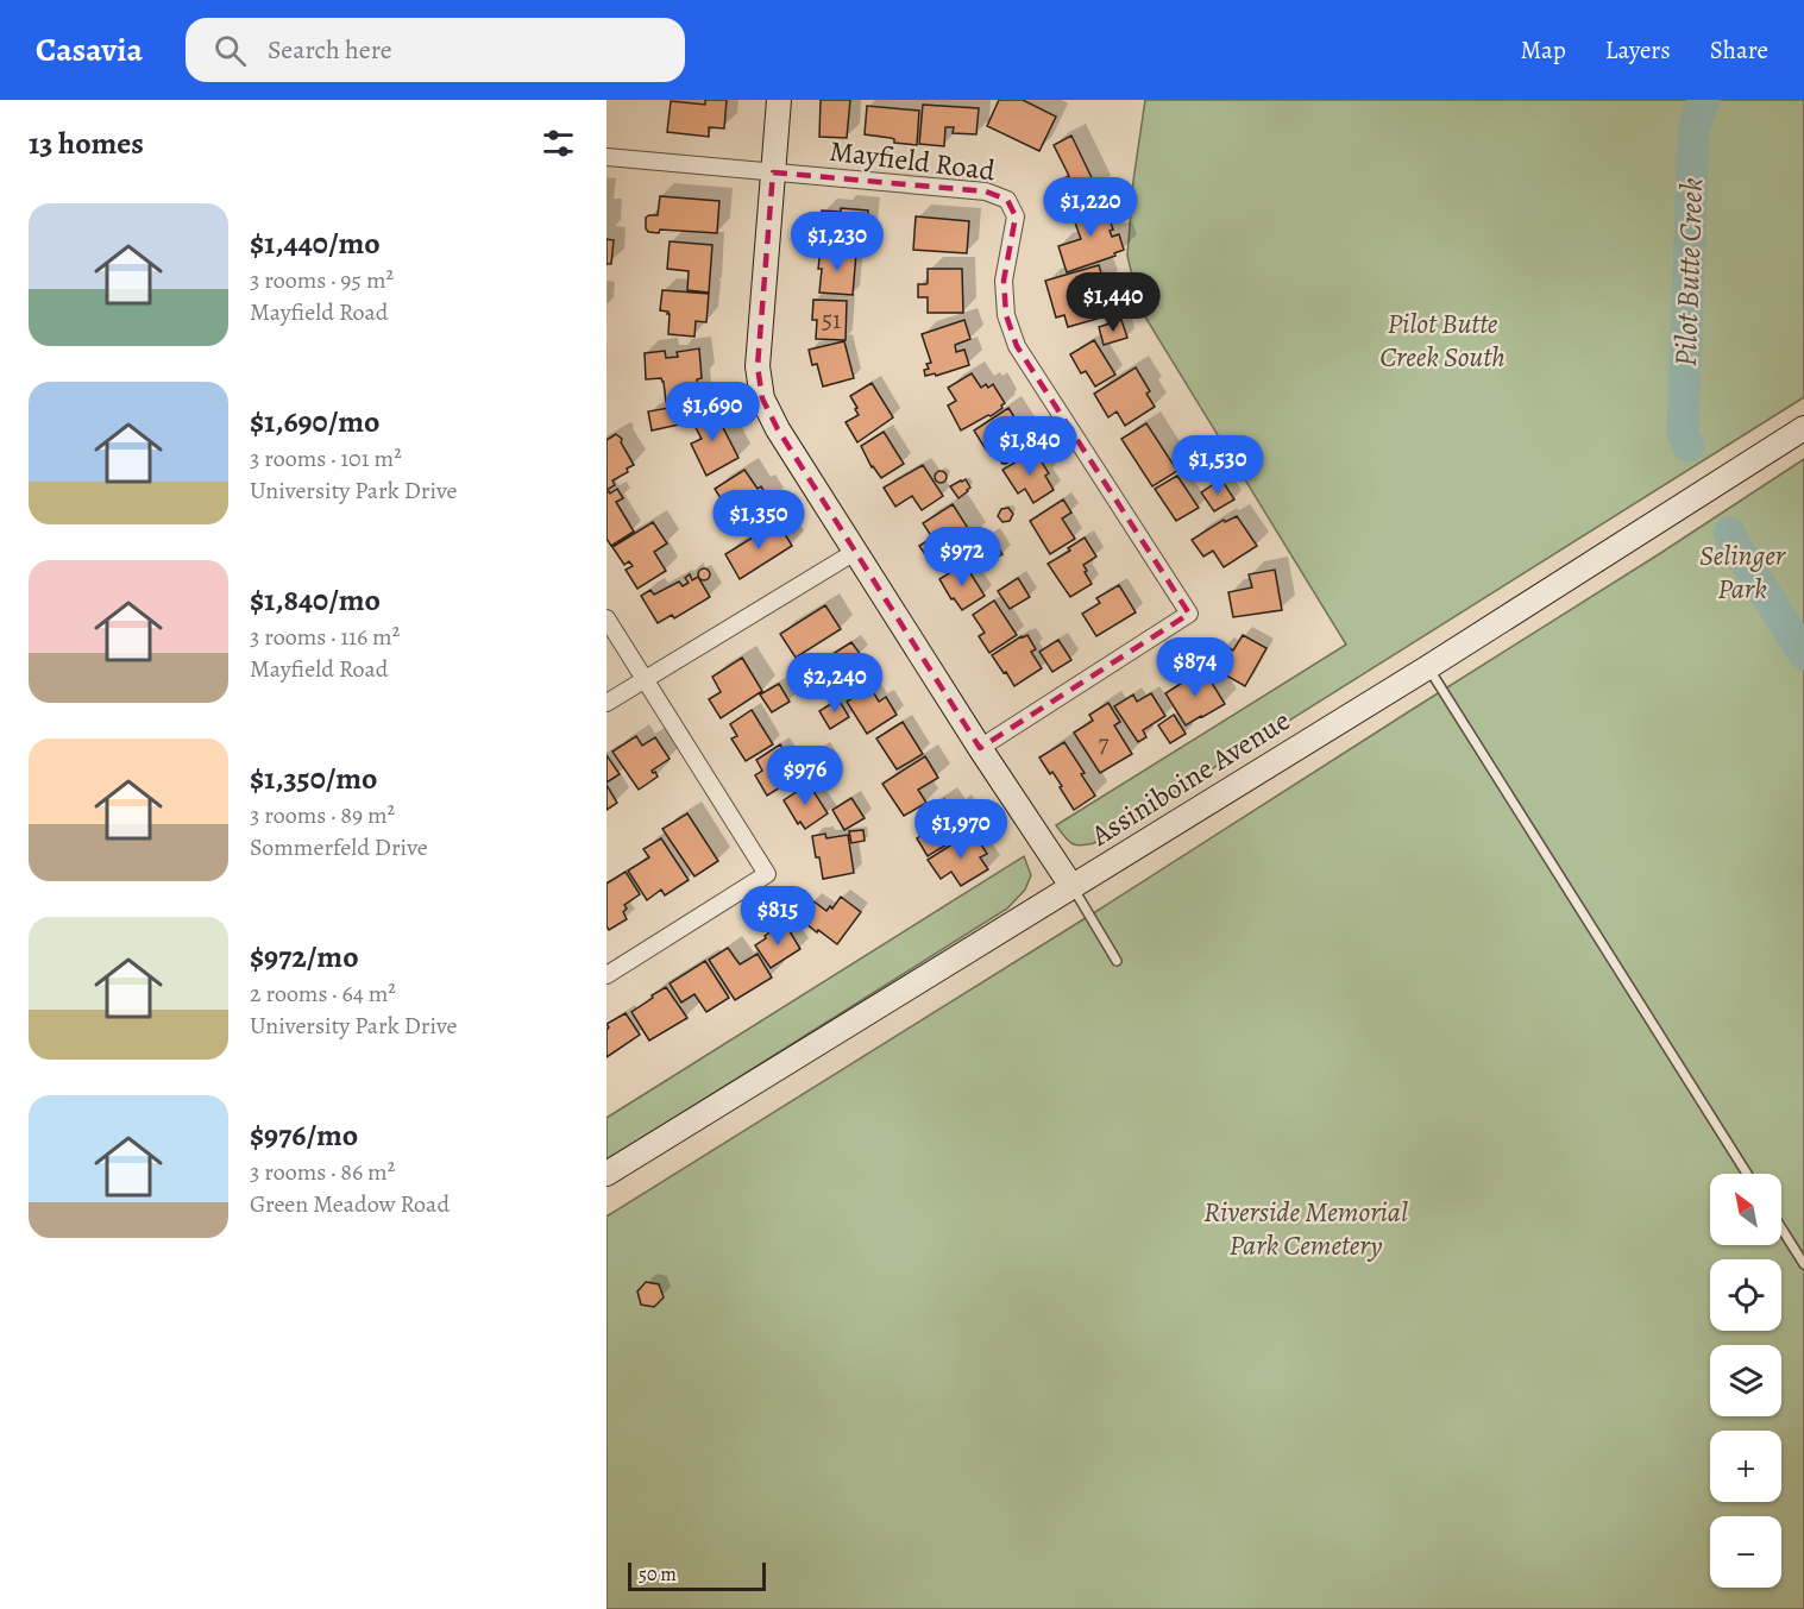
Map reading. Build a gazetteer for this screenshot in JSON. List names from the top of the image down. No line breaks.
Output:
{"streets":{"street":["Mayfield Road","Assiniboine Avenue"]},"water":["Pilot Butte Creek"],"parks":["Pilot Butte Creek South","Selinger Park","Riverside Memorial Park Cemetery"],"house_numbers":["51","7"],"scale_bar":"50 m","north":"top left","page":{"header":"Casavia","search":"Search here","nav":["Map","Layers","Share"],"heading":"13 homes","price":["$1,220","$1,230","$1,440","$1,690","$1,840","$1,530","$1,350","$972","$874","$2,240","$976","$1,970","$815"],"list":[{"name":"$1,440/mo","note":"3 rooms · 95 m² · Mayfield Road"},{"name":"$1,690/mo","note":"3 rooms · 101 m² · University Park Drive"},{"name":"$1,840/mo","note":"3 rooms · 116 m² · Mayfield Road"},{"name":"$1,350/mo","note":"3 rooms · 89 m² · Sommerfeld Drive"},{"name":"$972/mo","note":"2 rooms · 64 m² · University Park Drive"},{"name":"$976/mo","note":"3 rooms · 86 m² · Green Meadow Road"}],"map_buttons":["+","−"],"scale":"50 m"}}
